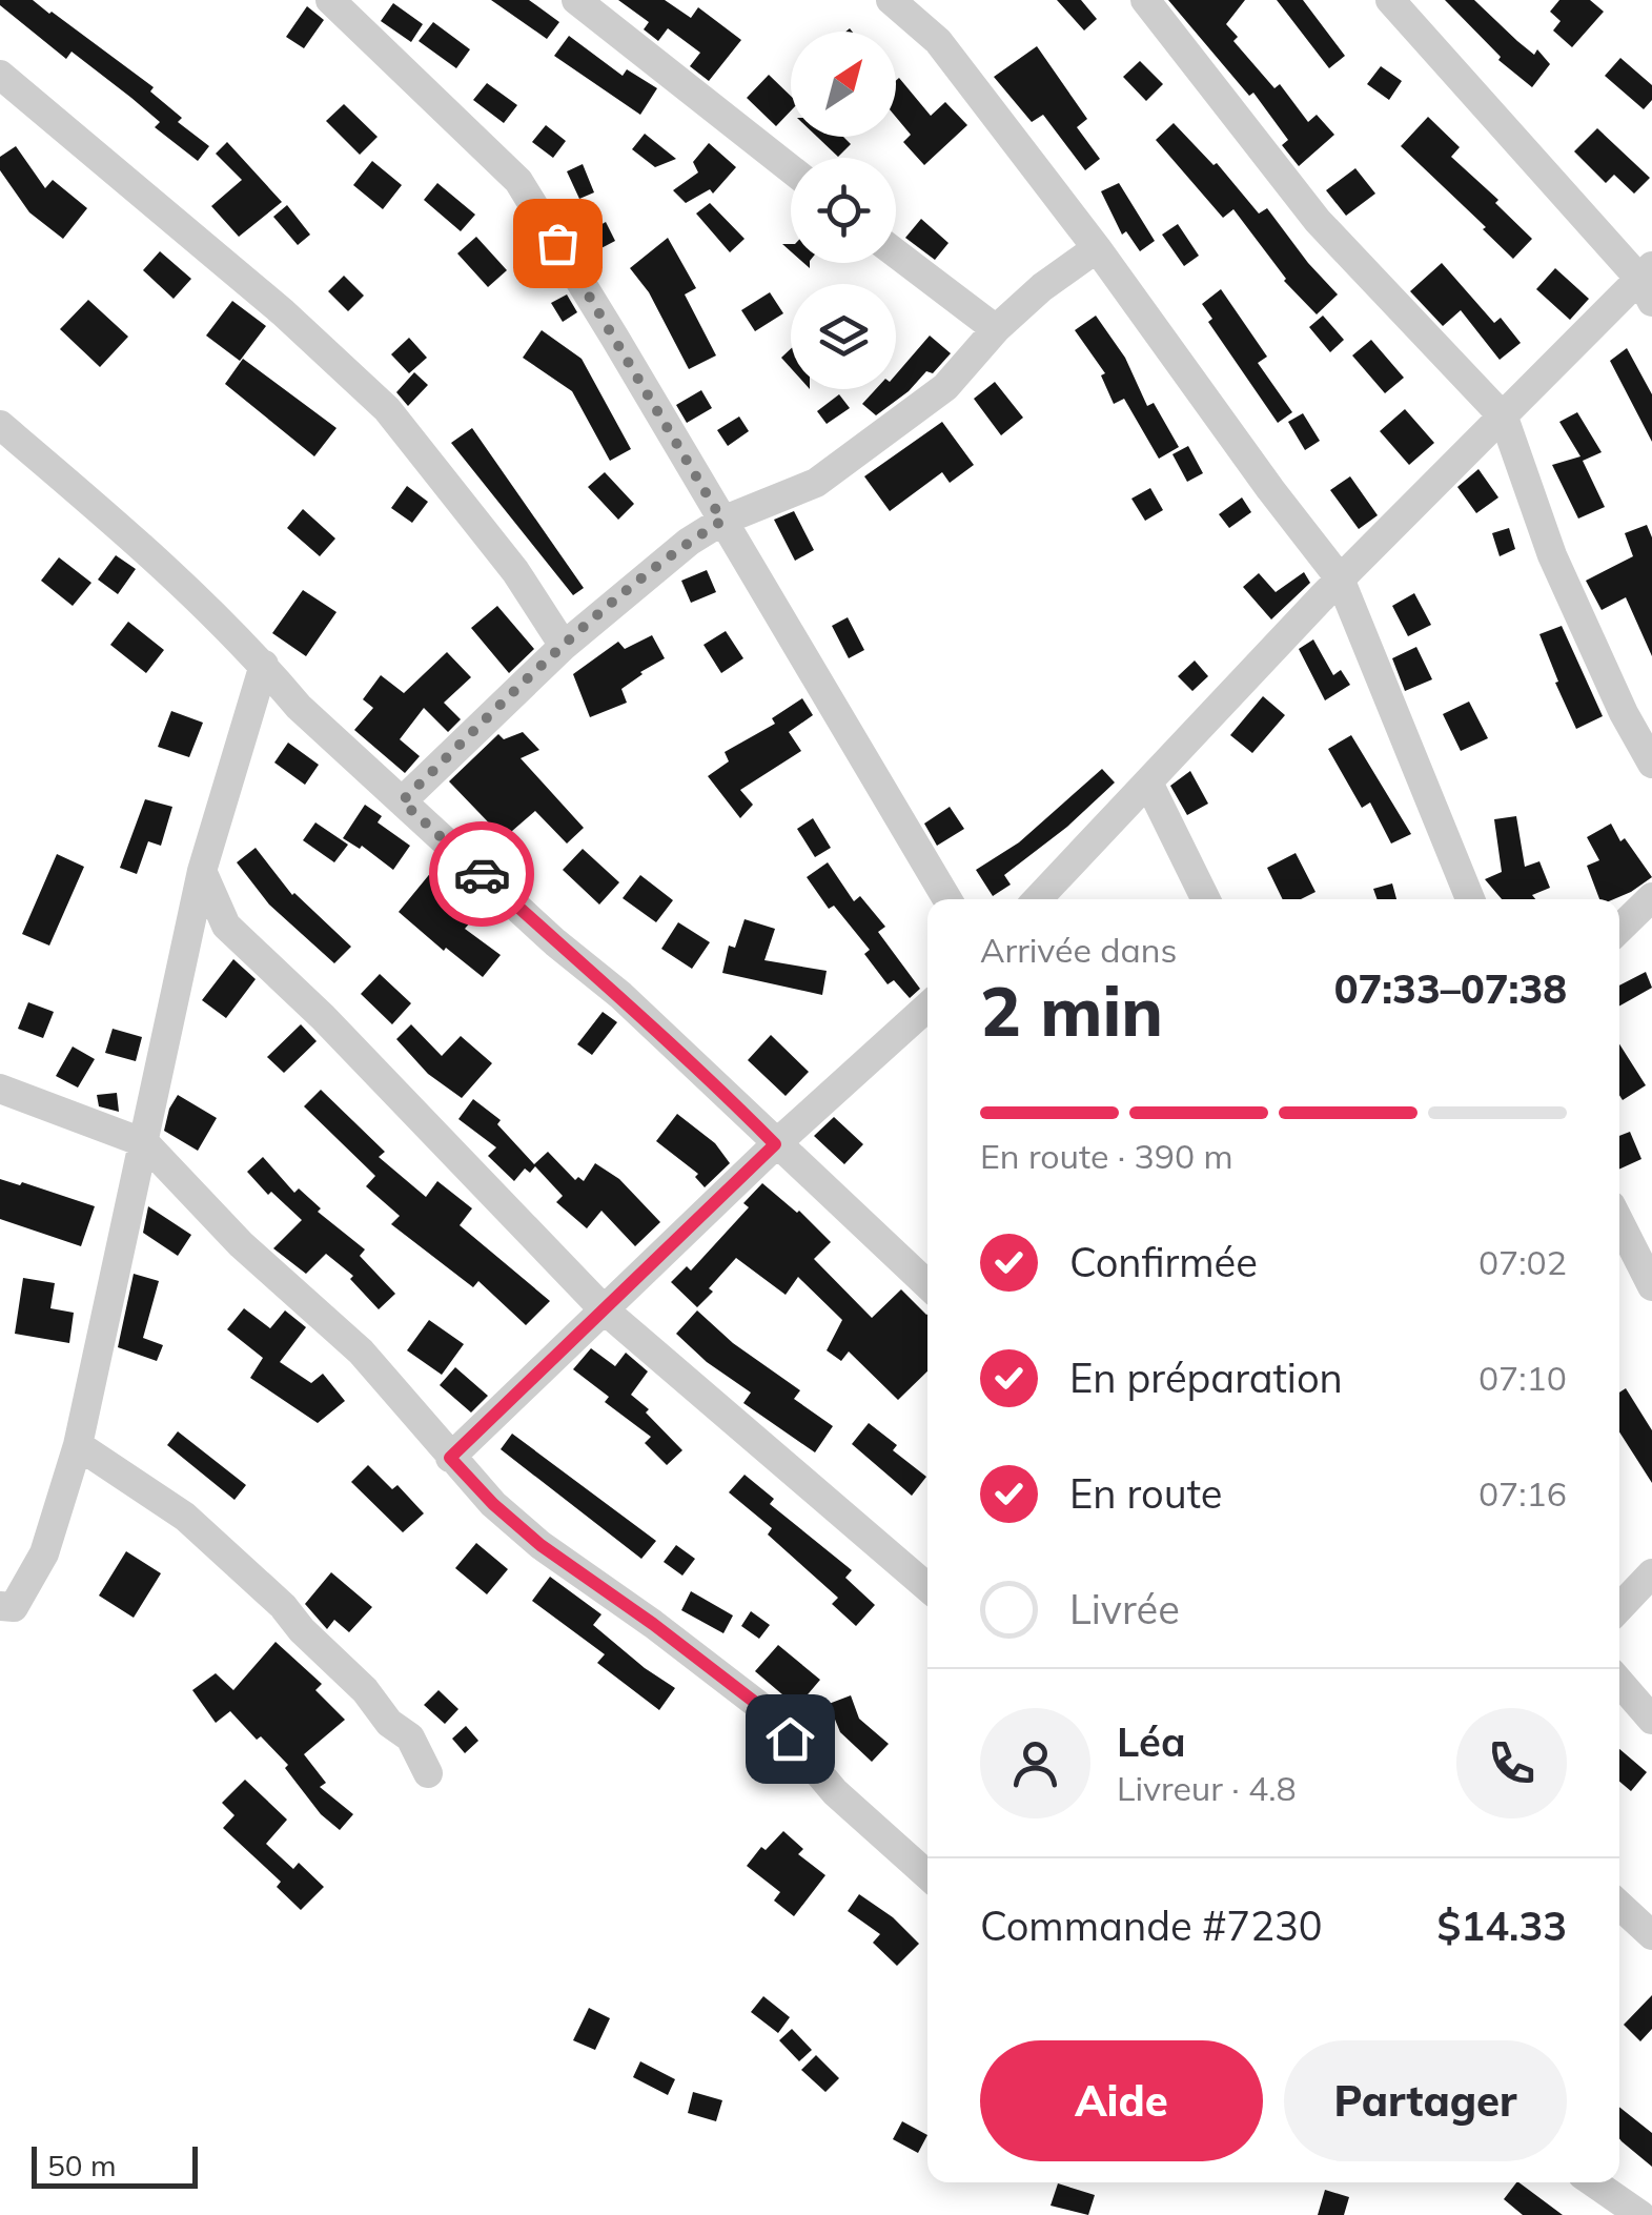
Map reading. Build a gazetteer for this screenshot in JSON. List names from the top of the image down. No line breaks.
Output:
{"scale_bar":"50 m","north":"top right","page":{"heading":["2 min","Arrivée dans","07:33–07:38"],"panel":["Léa","Livreur · 4.8","Commande #7230","$14.33"],"bar":"En route · 390 m","list":[["Confirmée","07:02"],["En préparation","07:10"],["En route","07:16"],"Livrée"],"buttons":["Aide","Partager"],"scale":"50 m"}}
